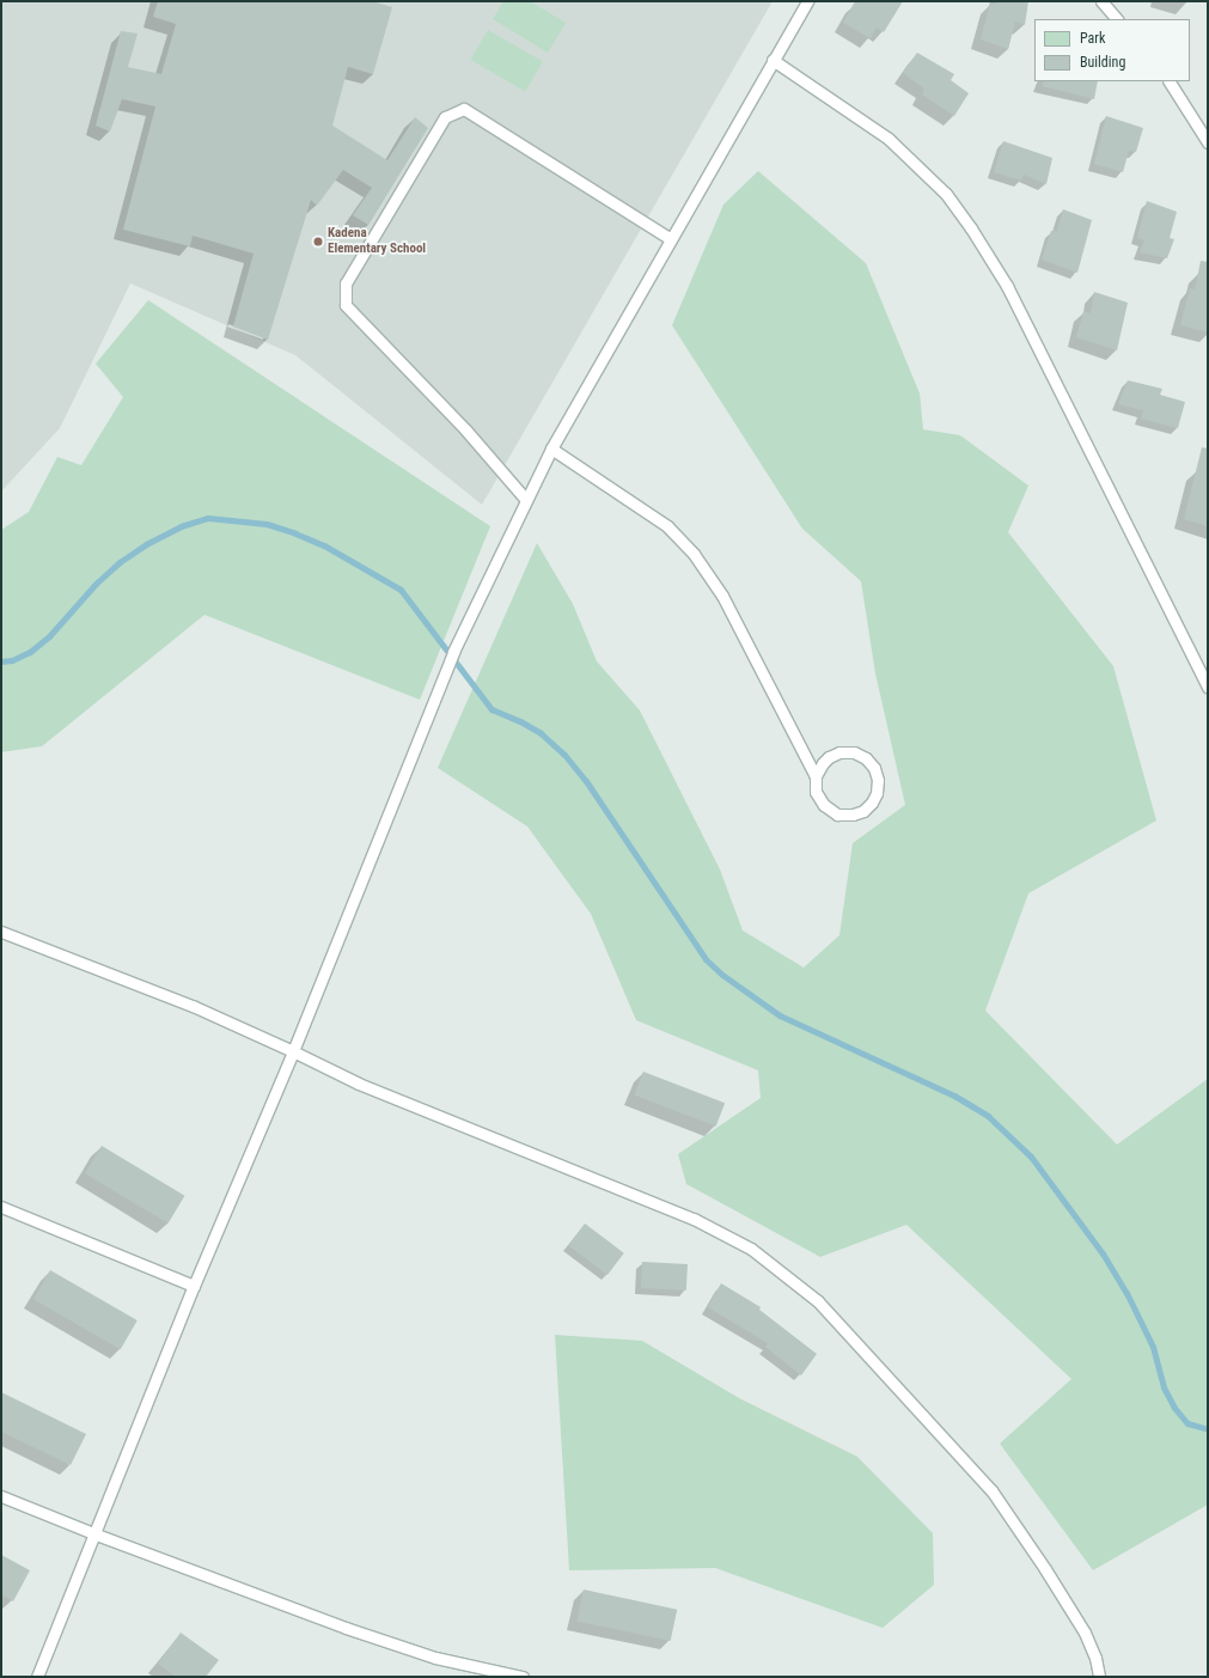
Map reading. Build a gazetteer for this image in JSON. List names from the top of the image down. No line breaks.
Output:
{"places":["Kadena Elementary School"],"legend":["Park","Building"]}
